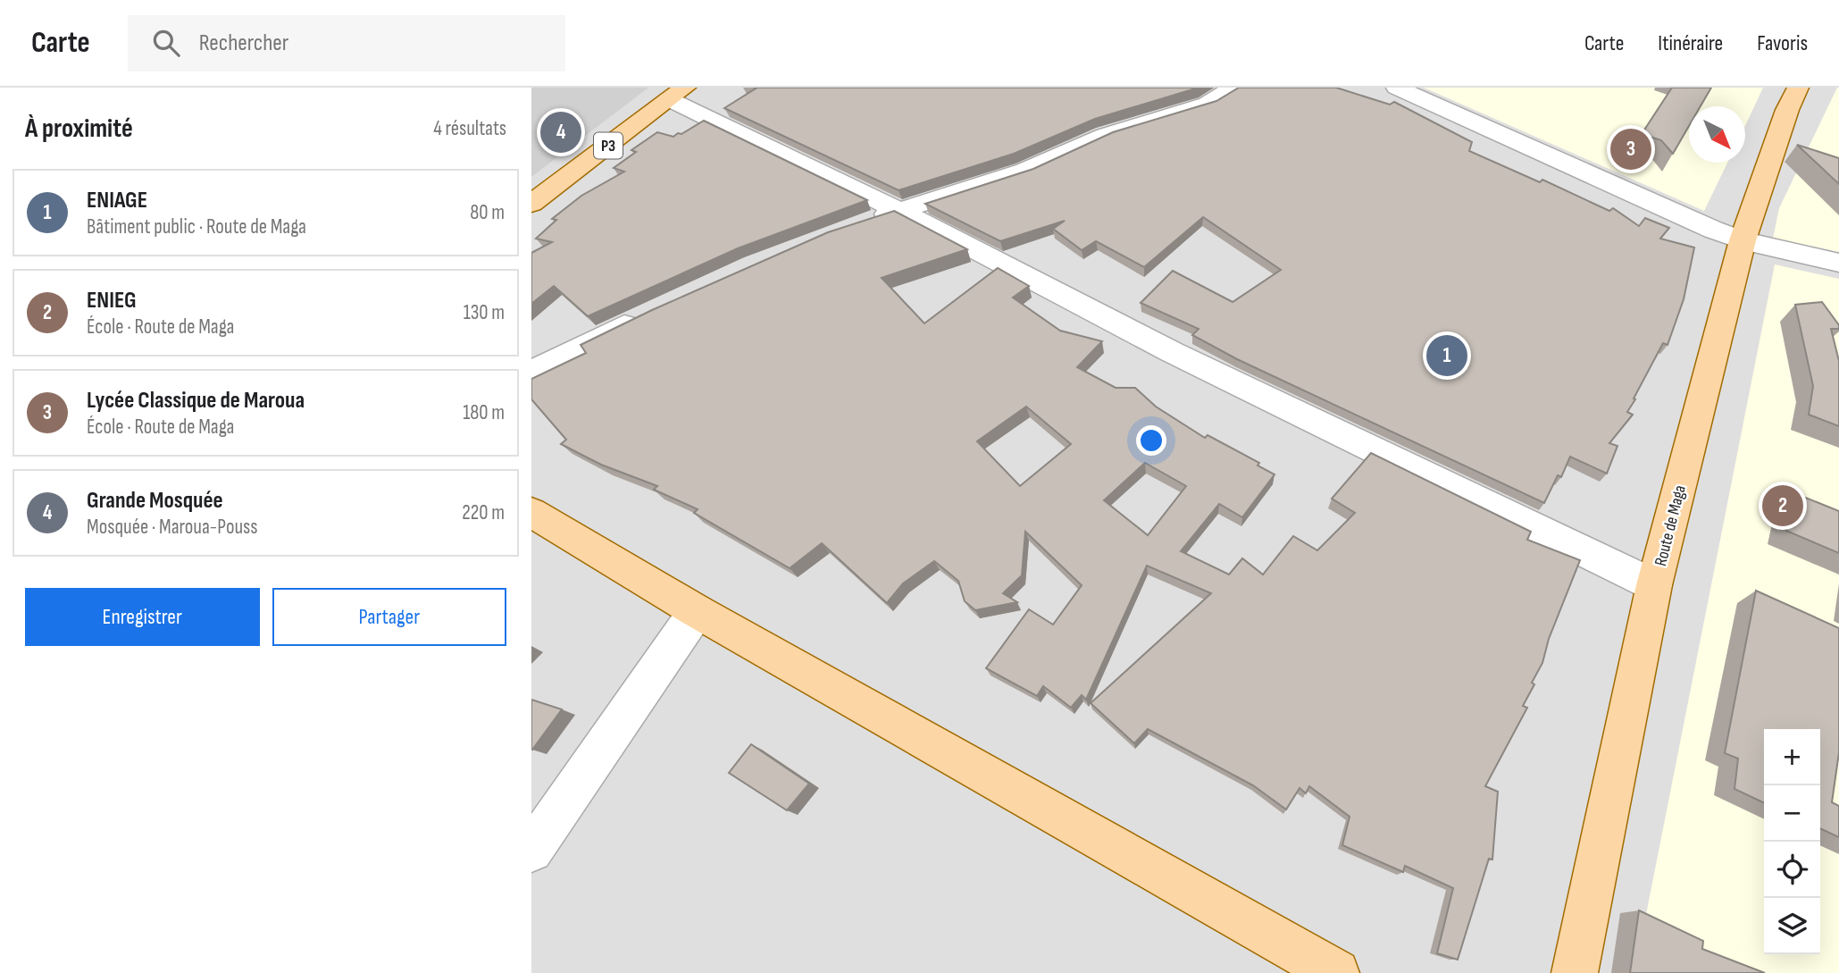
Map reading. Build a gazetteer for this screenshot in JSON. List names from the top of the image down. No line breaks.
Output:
{"streets":{"main road":["P3","Route de Maga"]},"north":"bottom right","page":{"header":"Carte","search":"Rechercher","nav":["Carte","Itinéraire","Favoris"],"heading":["À proximité","4 résultats"],"pins":["4","3","1","2"],"list":[{"mark":"1","name":"ENIAGE","note":"Bâtiment public · Route de Maga","value":"80 m"},{"mark":"2","name":"ENIEG","note":"École · Route de Maga","value":"130 m"},{"mark":"3","name":"Lycée Classique de Maroua","note":"École · Route de Maga","value":"180 m"},{"mark":"4","name":"Grande Mosquée","note":"Mosquée · Maroua-Pouss","value":"220 m"}],"buttons":["Enregistrer","Partager"],"map_buttons":["+","−"]}}
